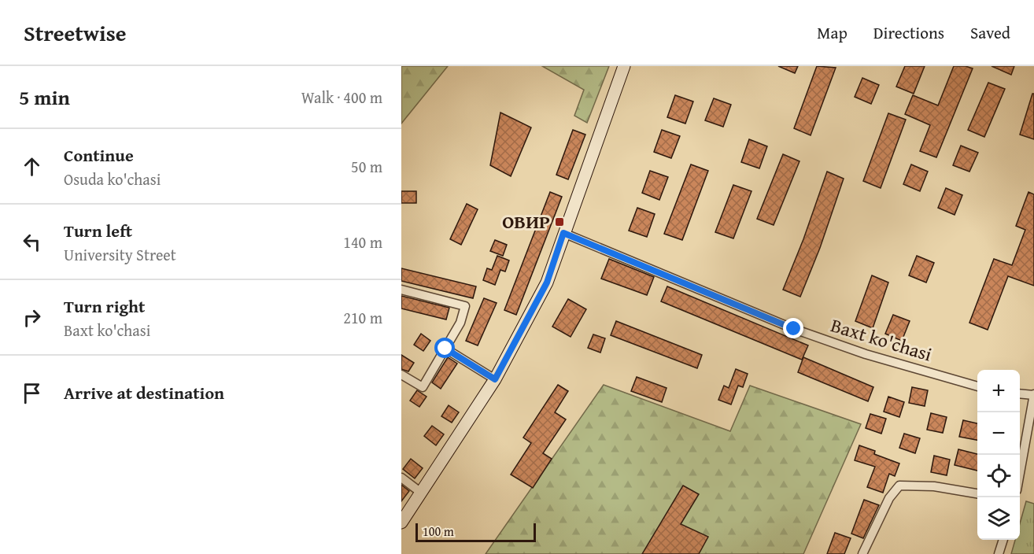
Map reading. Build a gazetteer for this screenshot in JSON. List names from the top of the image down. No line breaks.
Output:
{"streets":{"street":["Baxt ko'chasi"]},"places":{"transit":["ОВИР"]},"scale_bar":"100 m","page":{"header":"Streetwise","nav":["Map","Directions","Saved"],"heading":["5 min","Walk · 400 m"],"list":[["Continue","Osuda ko'chasi","50 m"],["Turn left","University Street","140 m"],["Turn right","Baxt ko'chasi","210 m"],"Arrive at destination"],"map_buttons":["+","−"],"scale":"100 m"}}
